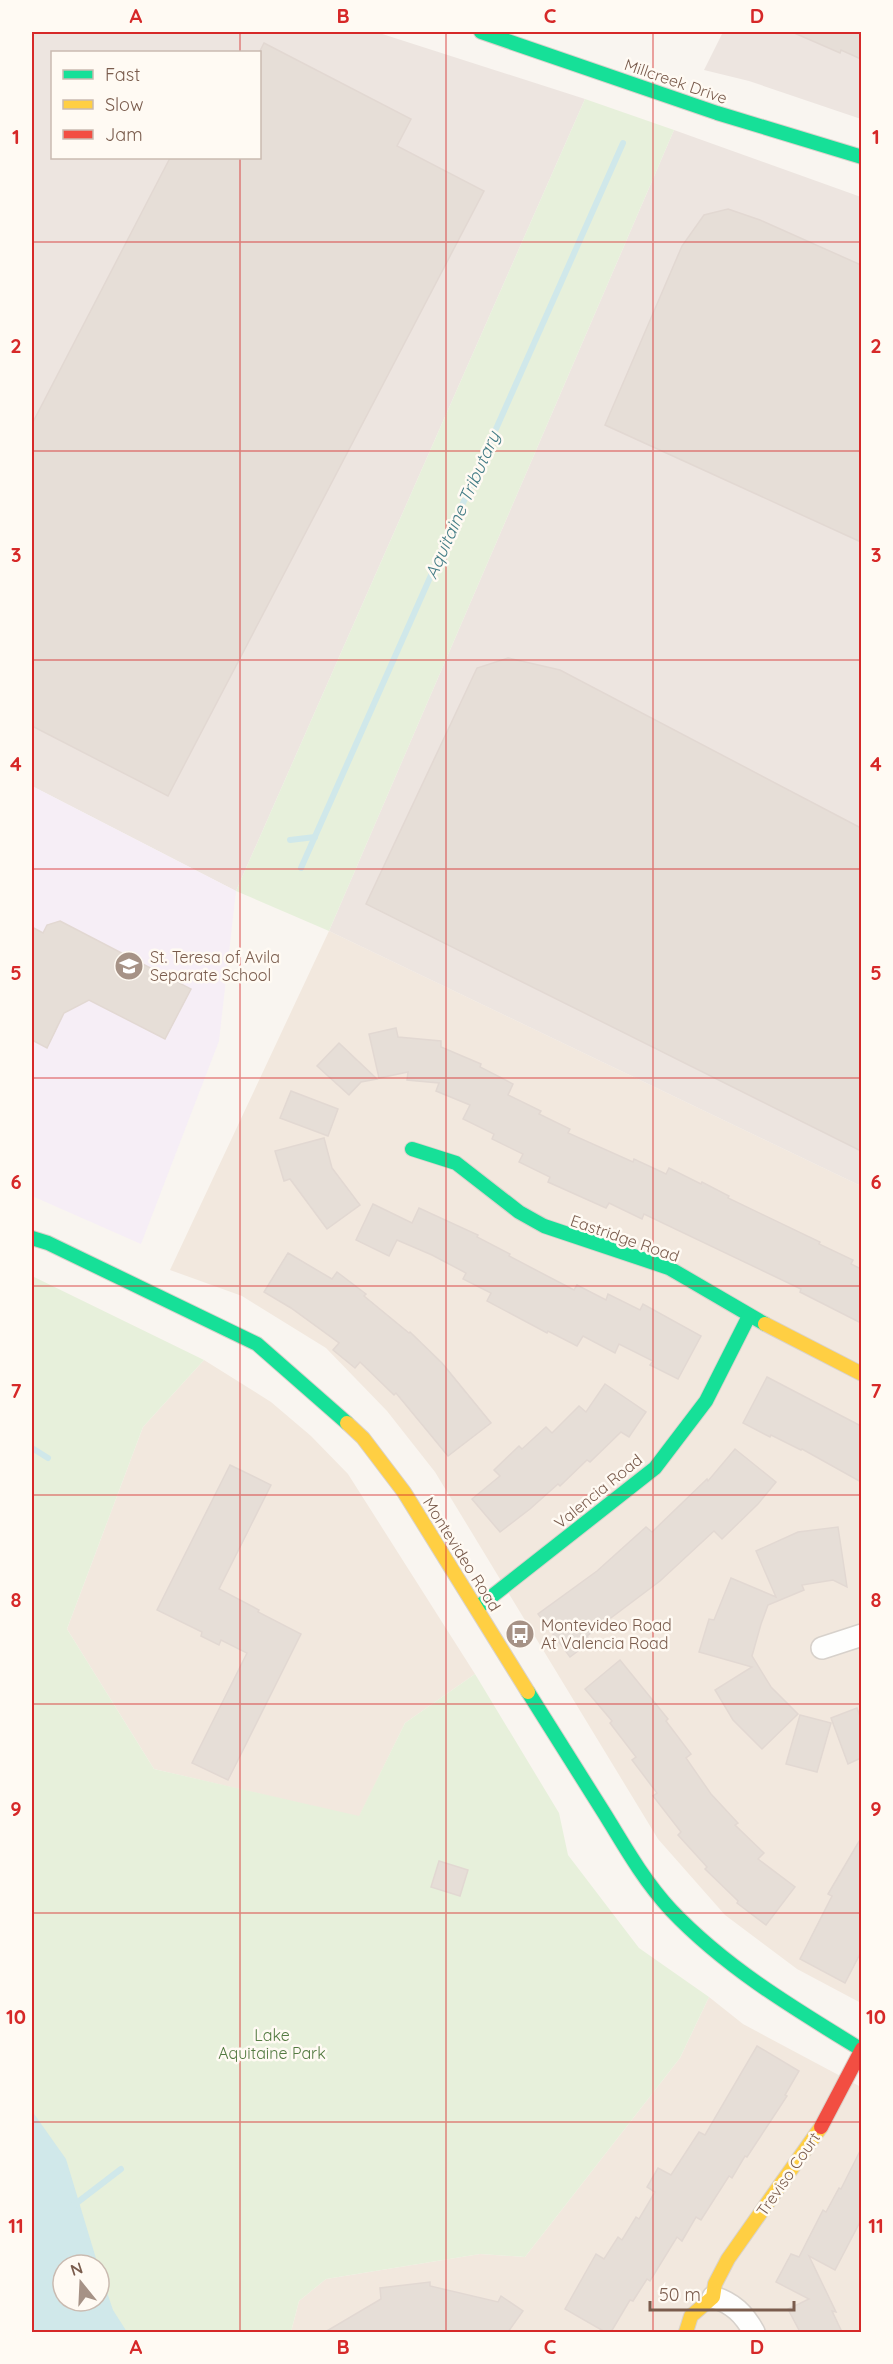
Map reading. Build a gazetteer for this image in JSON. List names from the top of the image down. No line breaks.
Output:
{"streets":{"street":["Millcreek Drive","Eastridge Road","Valencia Road","Montevideo Road","Treviso Court"]},"crossings":[["Eastridge Road","Valencia Road"],["Valencia Road","Montevideo Road"],["Montevideo Road","Treviso Court"]],"water":["Aquitaine Tributary"],"parks":["Lake Aquitaine Park"],"places":{"school or university":["St. Teresa of Avila Separate School"],"bus stop":["Montevideo Road At Valencia Road"]},"legend":["Fast","Slow","Jam"],"scale_bar":"50 m","north":"top","grid":{"columns":["A","B","C","D"],"rows":["1","2","3","4","5","6","7","8","9","10","11"]}}
